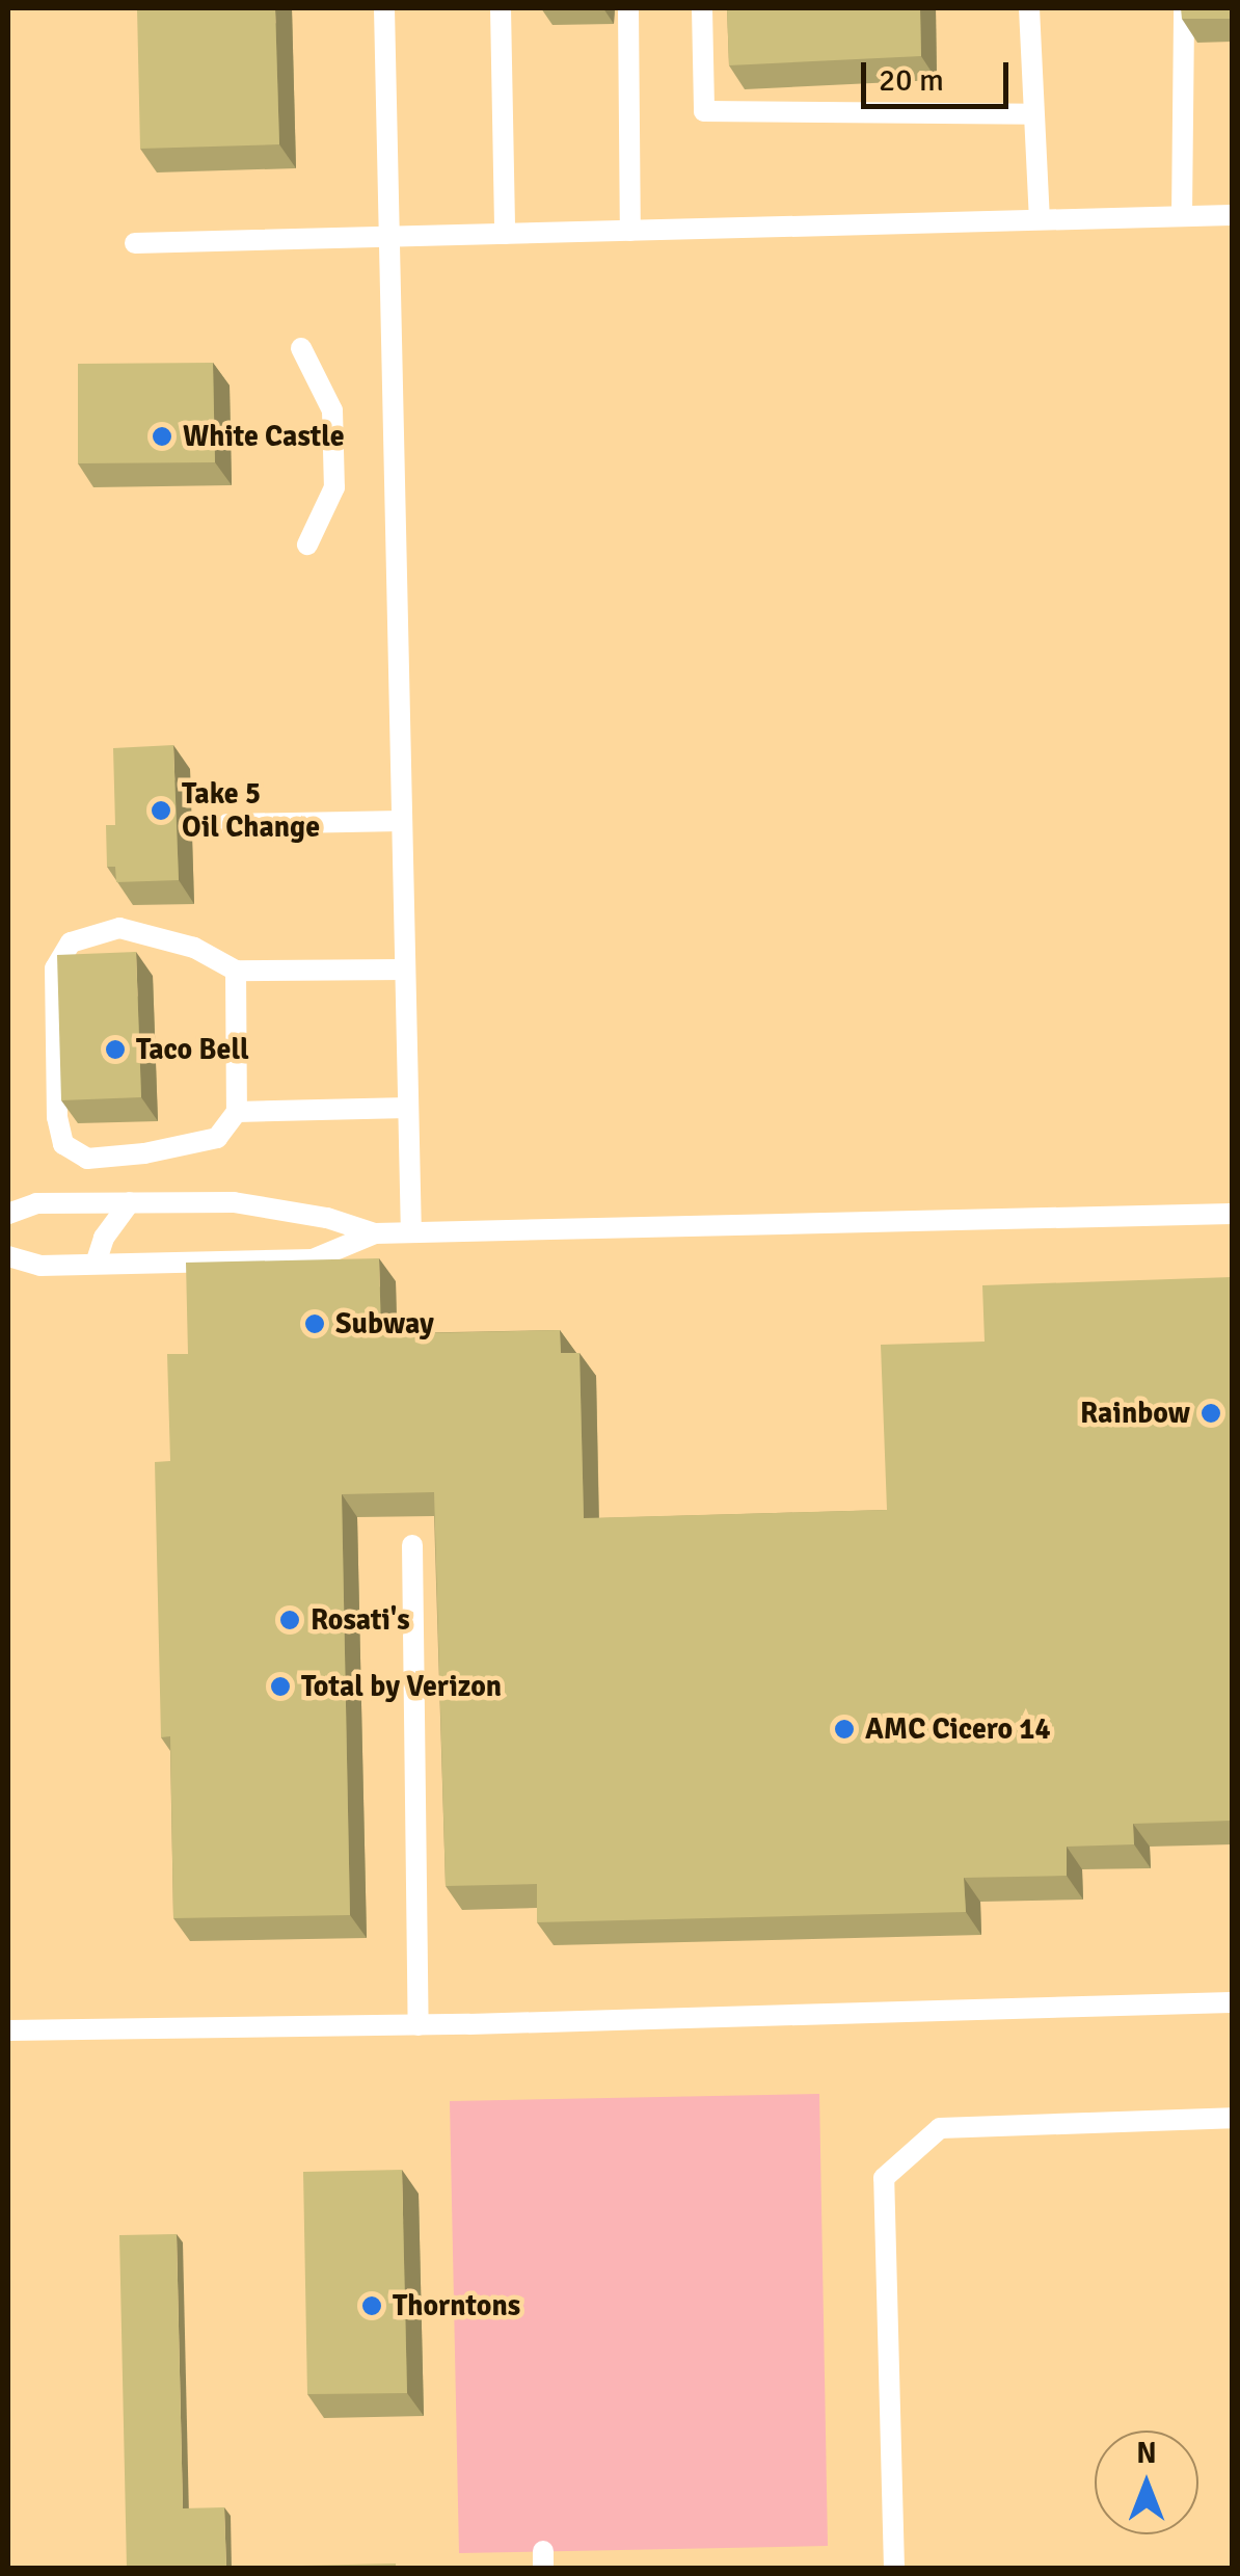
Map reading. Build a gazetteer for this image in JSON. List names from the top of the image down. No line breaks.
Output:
{"places":["White Castle","Take 5 Oil Change","Taco Bell","Subway","Rainbow","Rosati's","Total by Verizon","AMC Cicero 14","Thorntons"],"scale_bar":"20 m","north":"top"}
